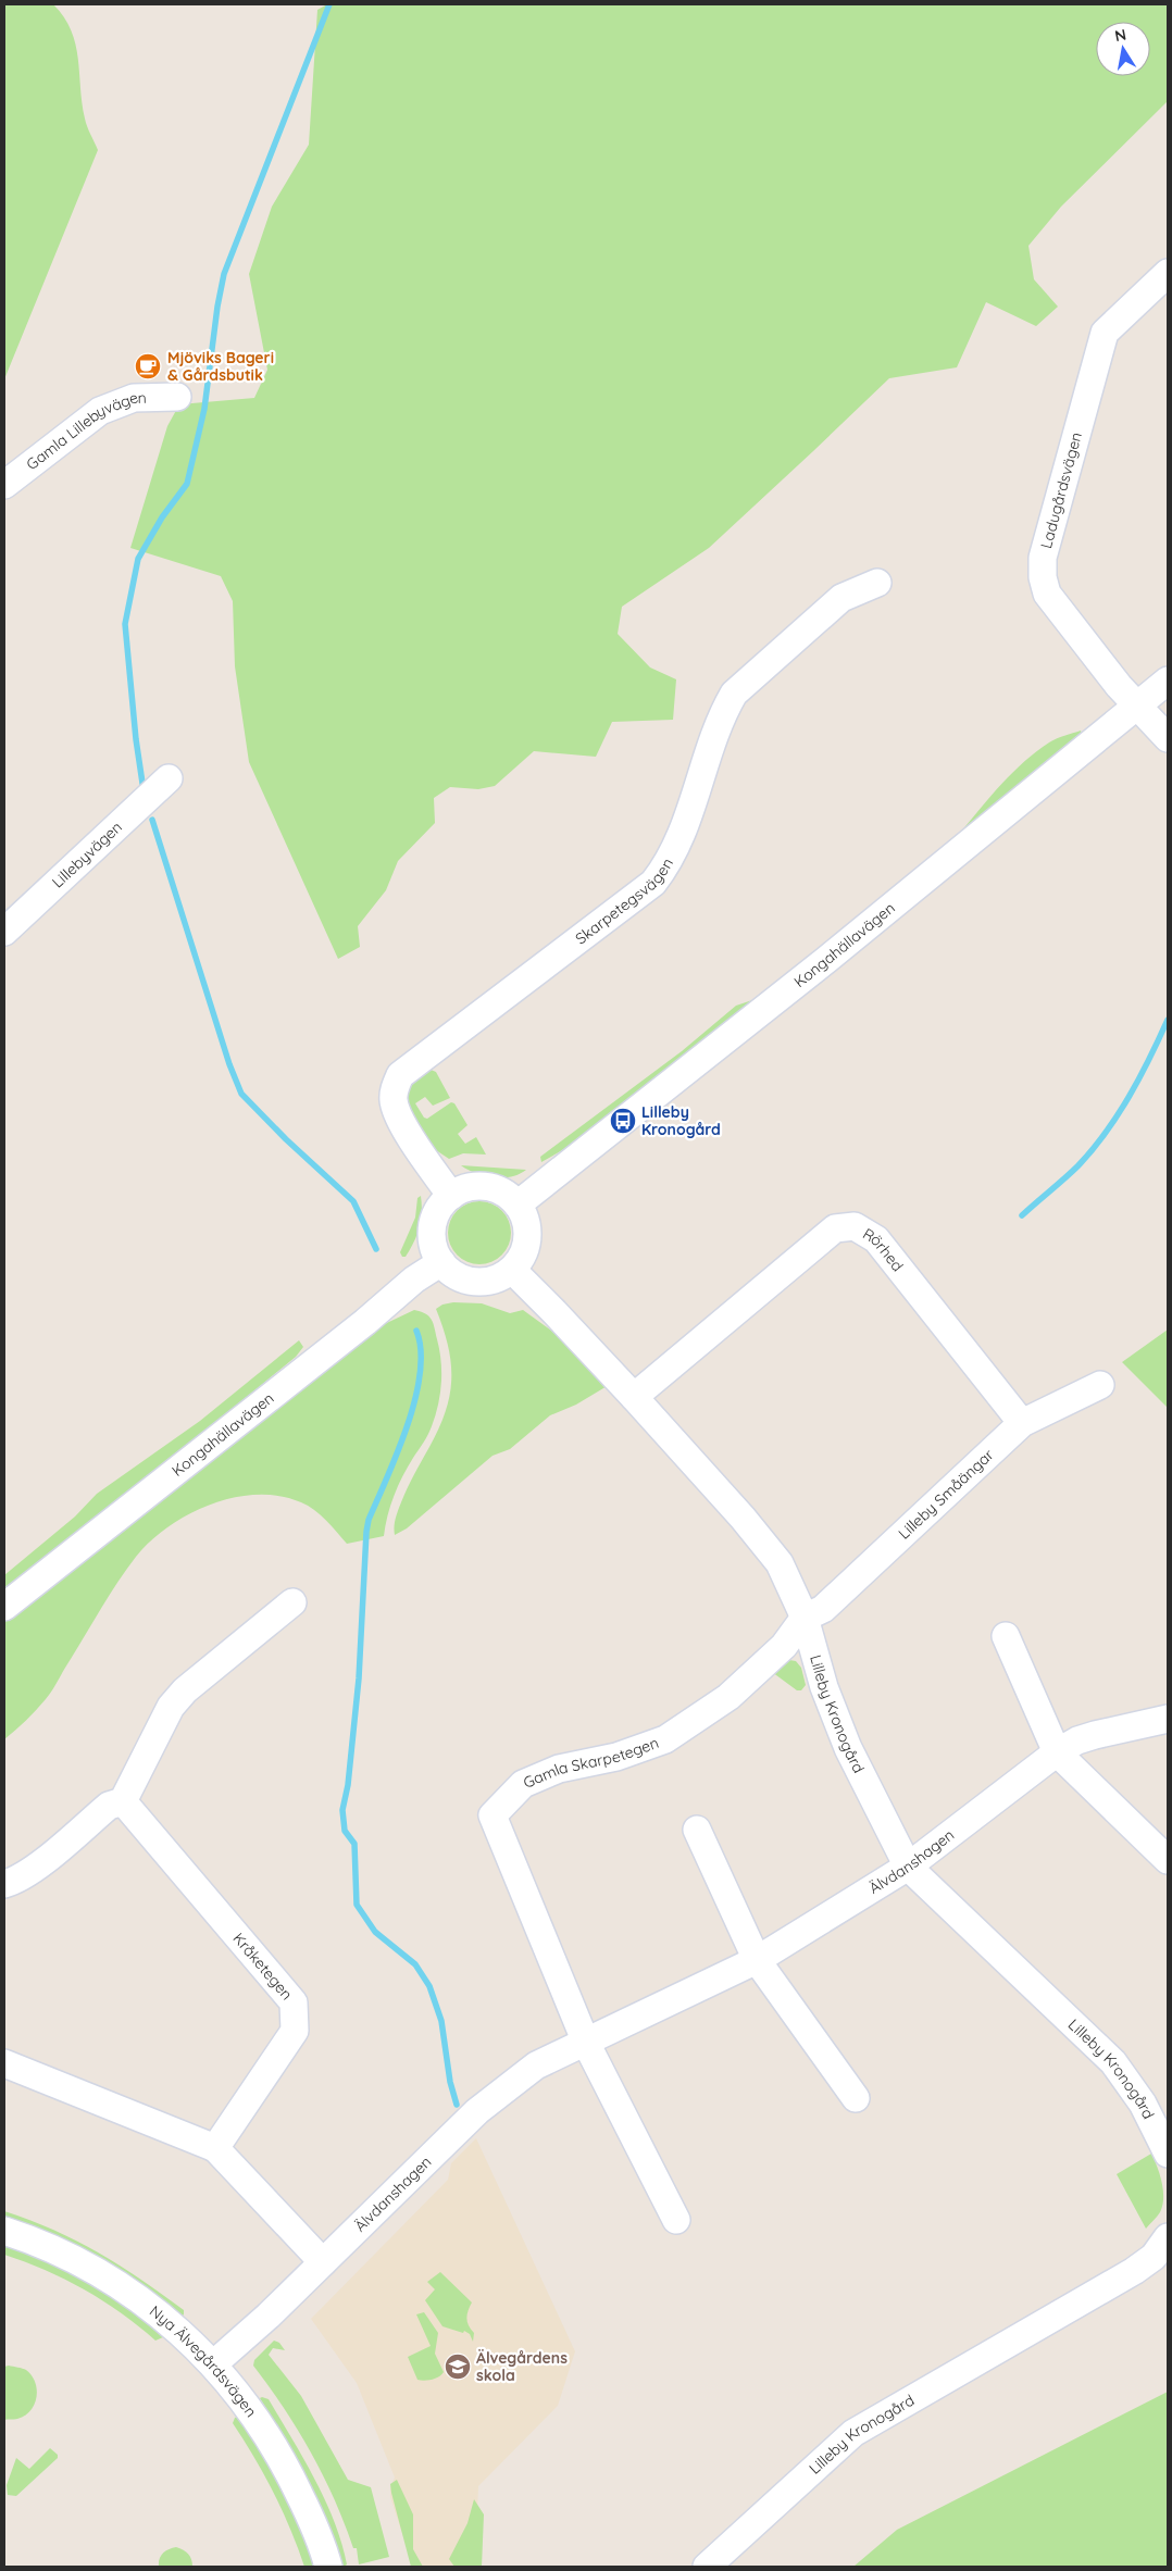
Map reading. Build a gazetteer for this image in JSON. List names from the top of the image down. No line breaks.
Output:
{"streets":{"street":["Gamla Lillebyvägen","Ladugårdsvägen","Lillebyvägen","Skarpetegsvägen","Kongahällavägen","Rörhed","Lilleby Småängar","Lilleby Kronogård","Gamla Skarpetegen","Älvdanshagen","Kråketegen","Nya Älvegårdsvägen"]},"crossings":[["Ladugårdsvägen","Kongahällavägen"],["Skarpetegsvägen","Kongahällavägen"],["Skarpetegsvägen","Lilleby Kronogård"],["Kongahällavägen","Lilleby Kronogård"],["Rörhed","Lilleby Småängar"],["Rörhed","Lilleby Kronogård"],["Lilleby Småängar","Lilleby Kronogård"],["Lilleby Småängar","Gamla Skarpetegen"],["Lilleby Kronogård","Gamla Skarpetegen"],["Lilleby Kronogård","Älvdanshagen"],["Gamla Skarpetegen","Älvdanshagen"],["Älvdanshagen","Nya Älvegårdsvägen"]],"places":{"cafe":["Mjöviks Bageri & Gårdsbutik"],"bus stop":["Lilleby Kronogård"],"school or university":["Älvegårdens skola"]},"north":"top"}
